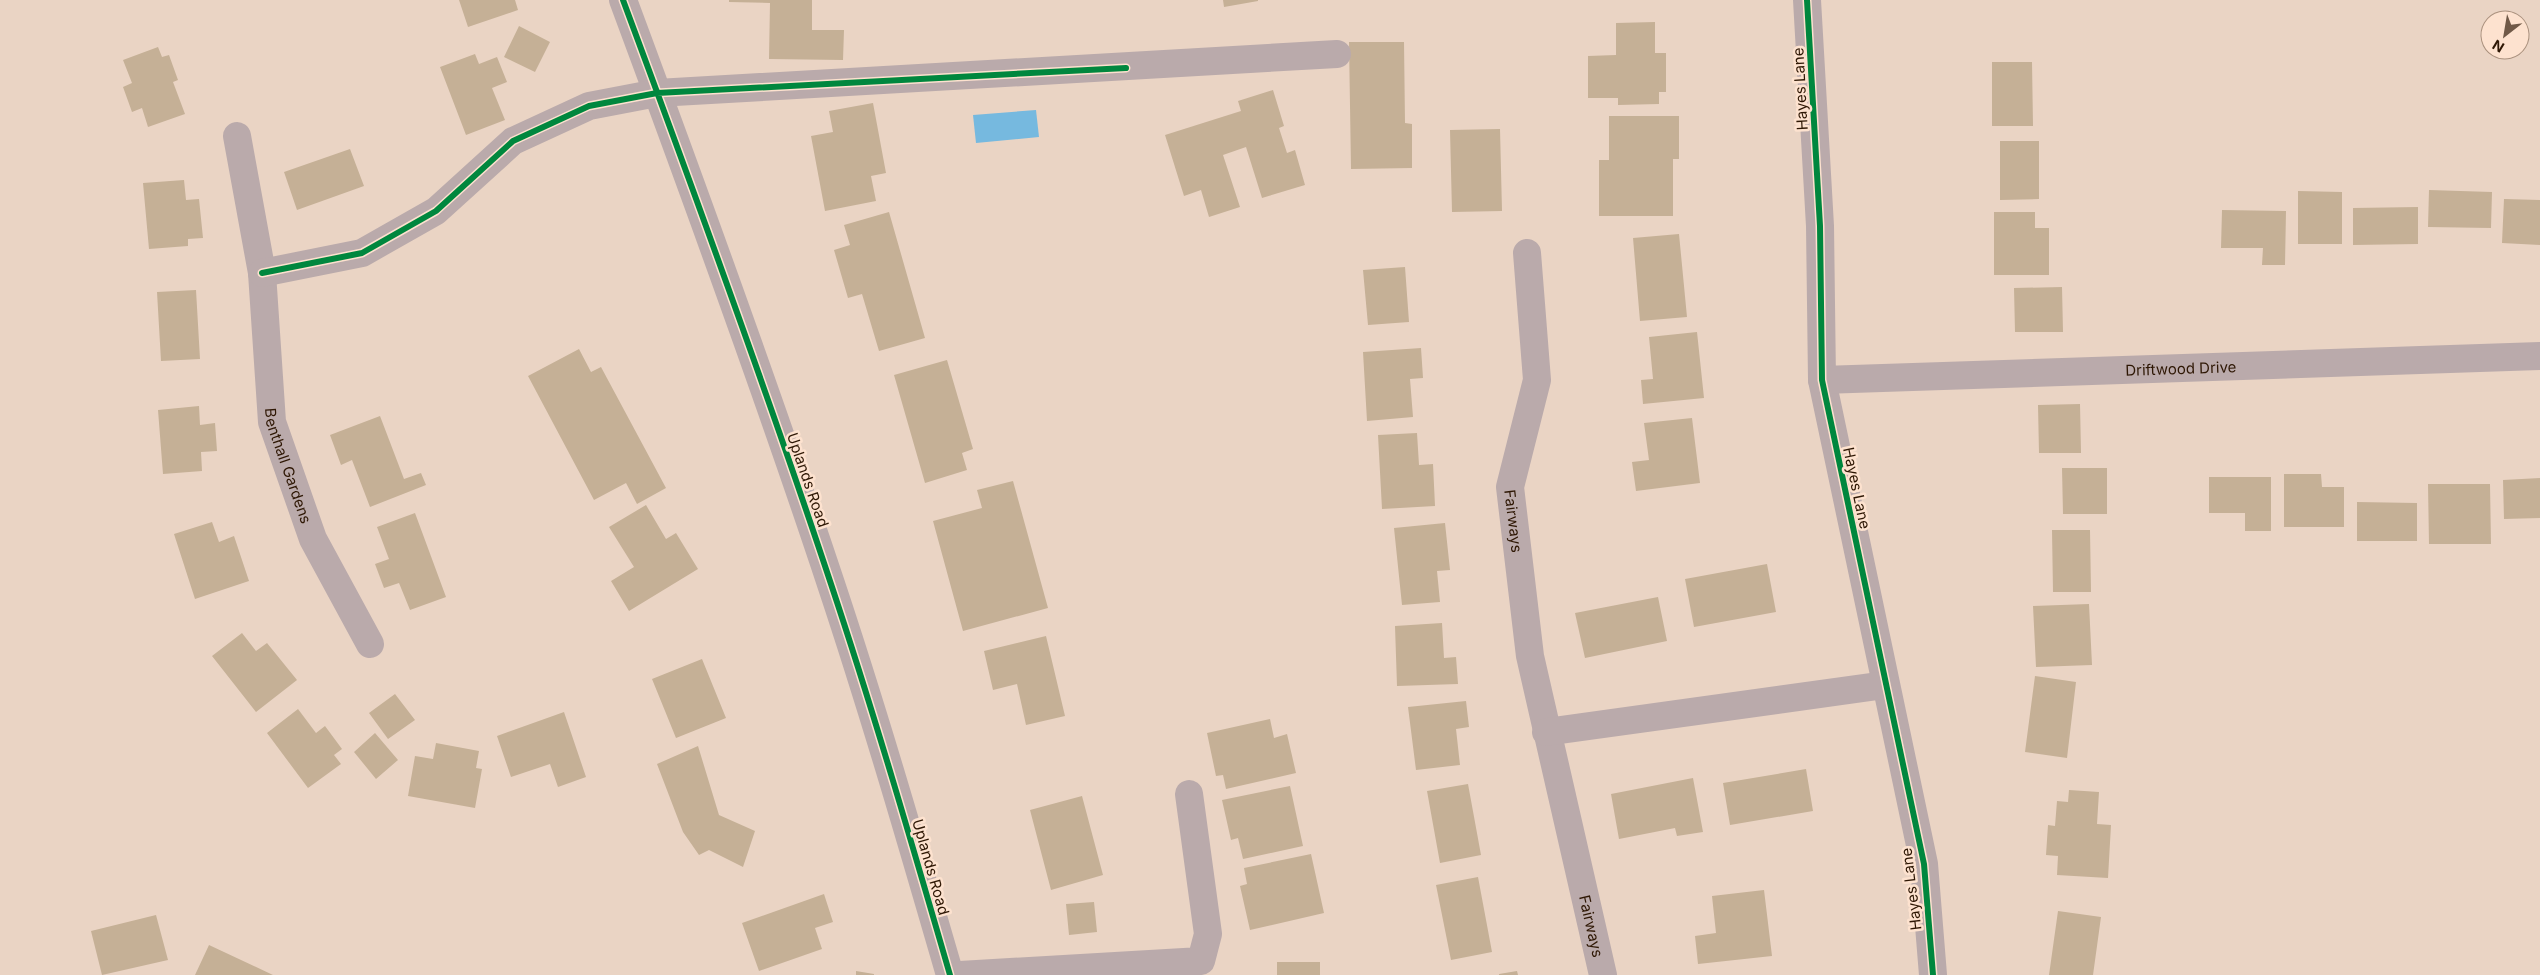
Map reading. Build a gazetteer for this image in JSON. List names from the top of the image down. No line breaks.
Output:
{"streets":{"street":["Hayes Lane","Driftwood Drive","Benthall Gardens","Uplands Road","Fairways"]},"crossings":[["Hayes Lane","Driftwood Drive"]],"north":"bottom left"}
